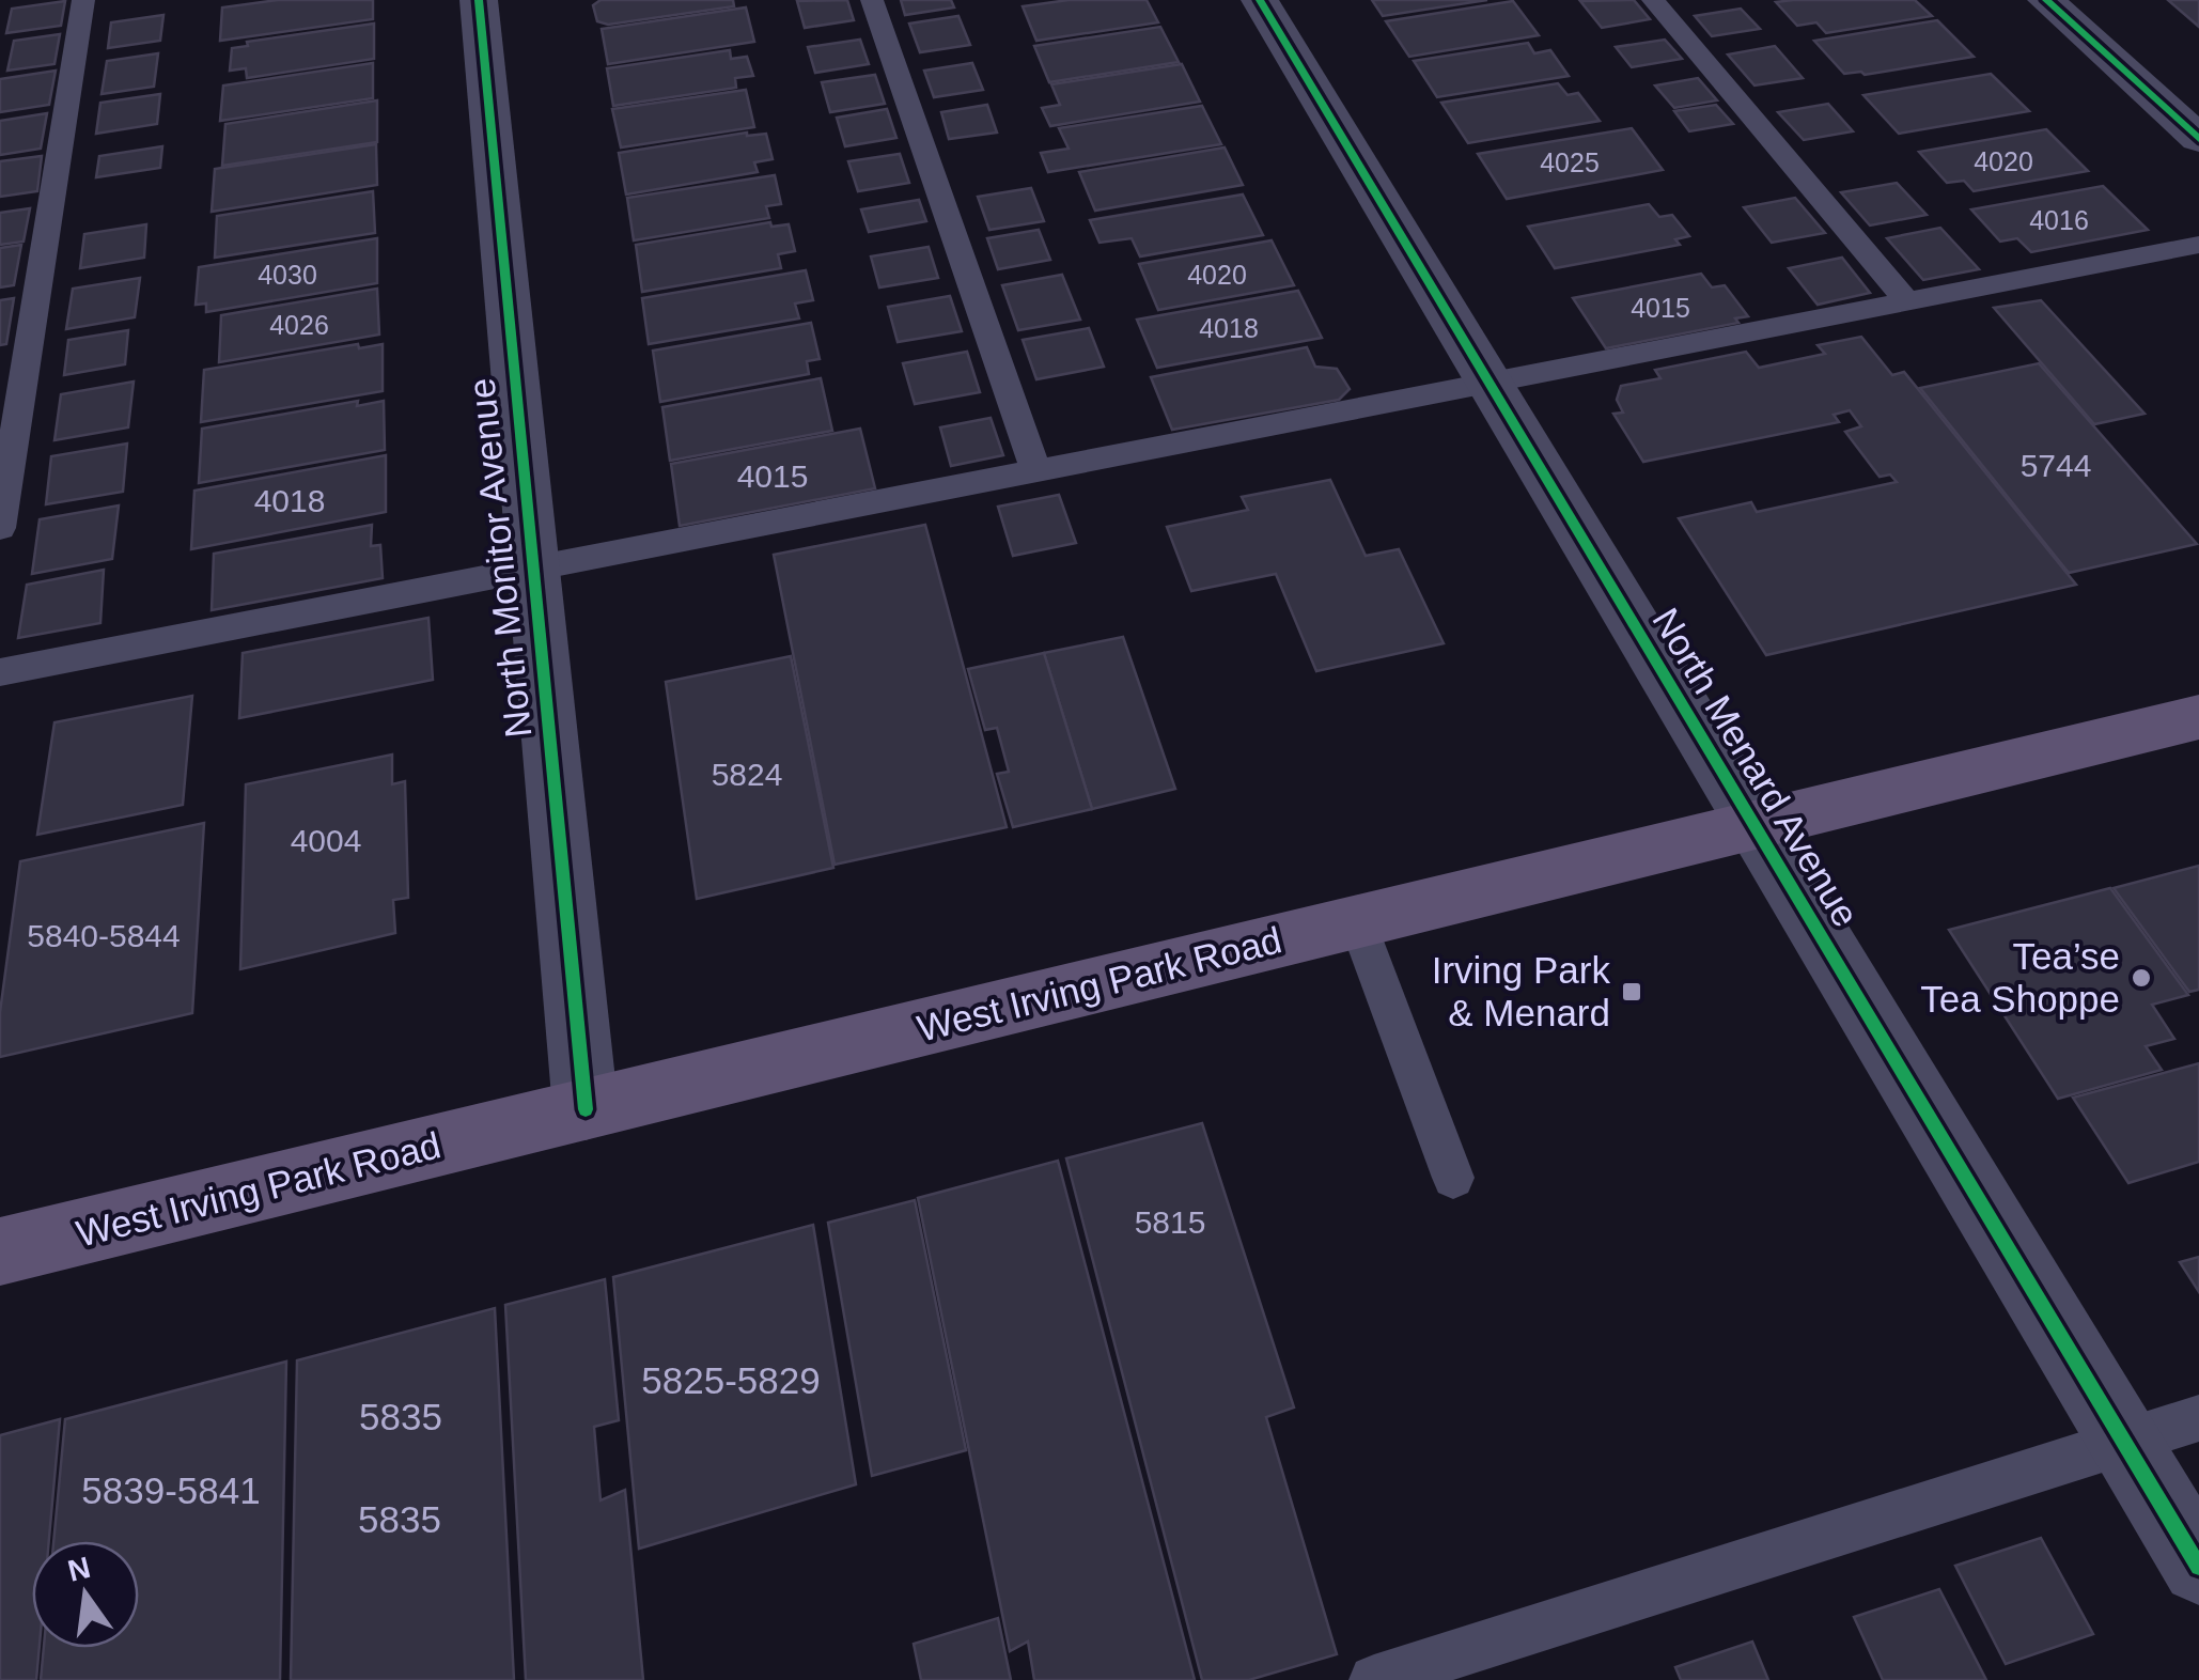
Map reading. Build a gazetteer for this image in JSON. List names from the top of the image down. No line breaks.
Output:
{"streets":{"main road":["West Irving Park Road"],"street":["North Monitor Avenue","North Menard Avenue"]},"crossings":[["North Monitor Avenue","West Irving Park Road"],["North Menard Avenue","West Irving Park Road"]],"places":{"other":["Tea’se Tea Shoppe"],"transit":["Irving Park & Menard"]},"house_numbers":["4020","4025","4016","4030","4020","4015","4026","4018","5744","4015","4018","5824","4004","5840-5844","5815","5825-5829","5835","5839-5841","5835"],"north":"top"}
